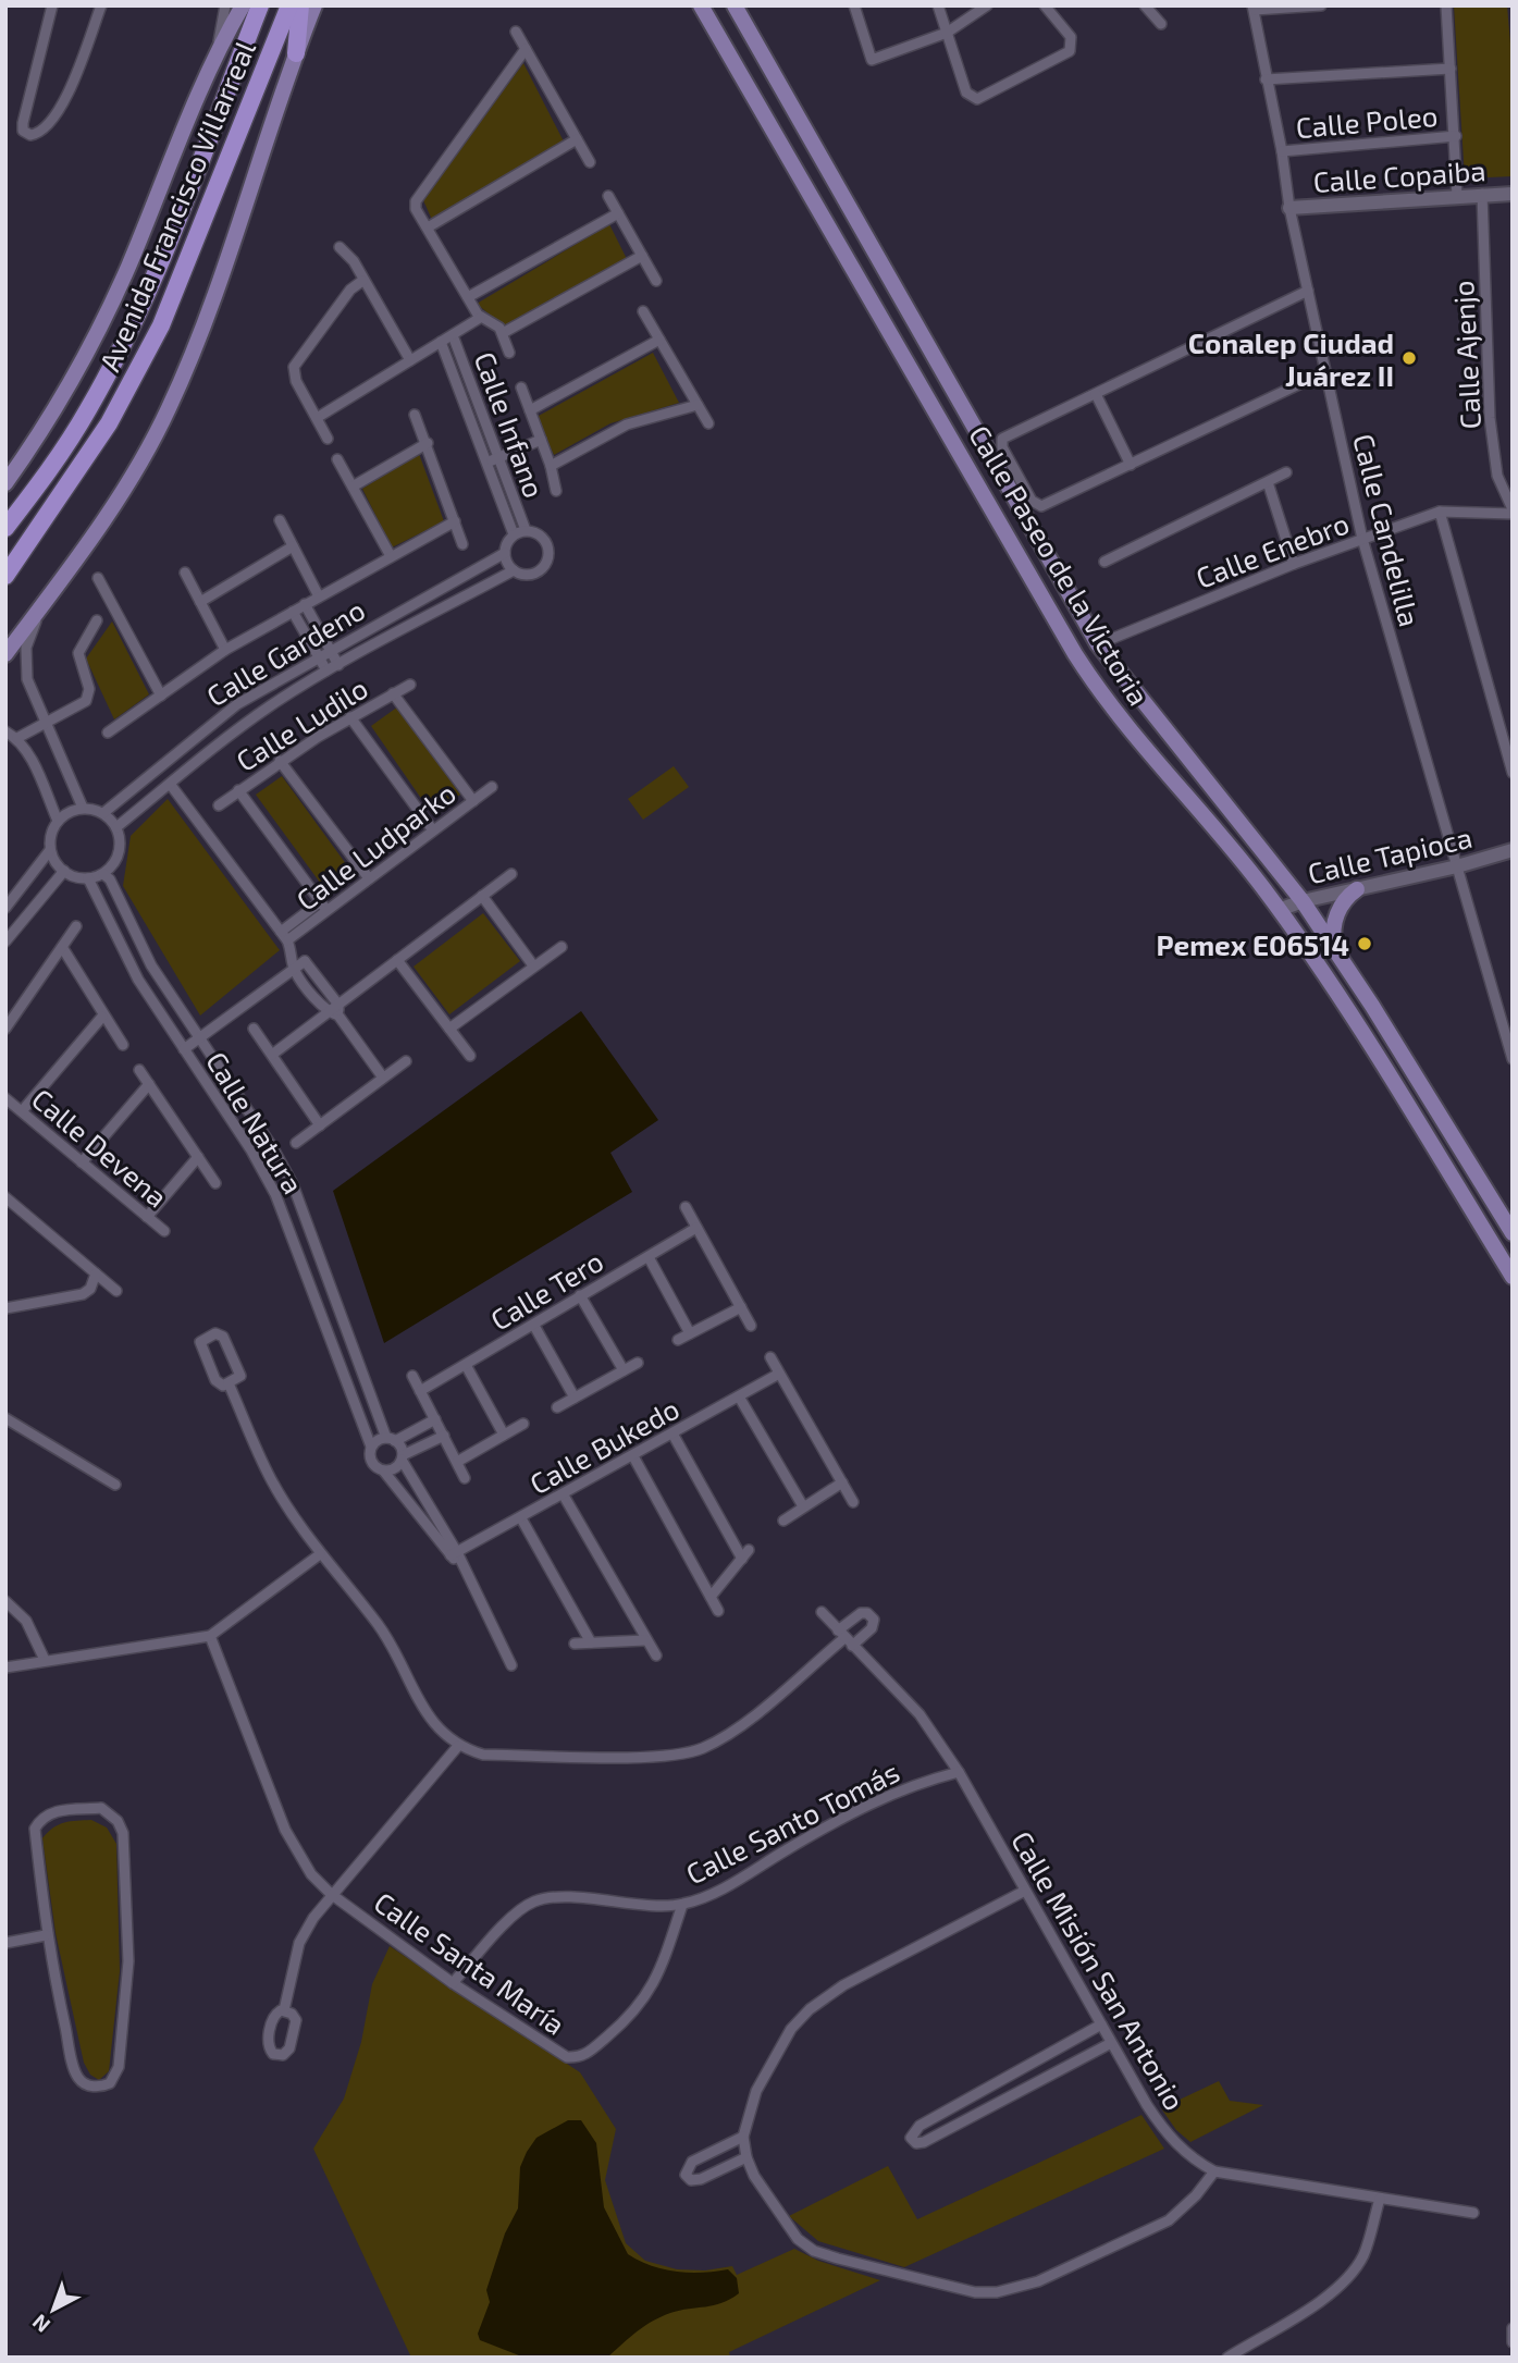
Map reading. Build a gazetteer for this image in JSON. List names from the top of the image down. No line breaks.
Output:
{"streets":{"highway":["Avenida Francisco Villarreal"],"main road":["Calle Paseo de la Victoria"],"street":["Calle Poleo","Calle Copaiba","Calle Ajenjo","Calle Infano","Calle Candelilla","Calle Enebro","Calle Gardeno","Calle Ludilo","Calle Ludparko","Calle Tapioca","Calle Natura","Calle Devena","Calle Tero","Calle Bukedo","Calle Santo Tomás","Calle Santa María","Calle Misión San Antonio"]},"crossings":[["Calle Poleo","Calle Candelilla"],["Calle Copaiba","Calle Ajenjo"],["Calle Copaiba","Calle Candelilla"],["Calle Ajenjo","Calle Enebro"],["Calle Infano","Calle Gardeno"],["Calle Candelilla","Calle Enebro"],["Calle Candelilla","Calle Tapioca"],["Calle Enebro","Calle Paseo de la Victoria"],["Calle Paseo de la Victoria","Calle Tapioca"],["Calle Gardeno","Calle Ludparko"],["Calle Gardeno","Calle Natura"],["Calle Santo Tomás","Calle Santa María"],["Calle Santo Tomás","Calle Misión San Antonio"]],"places":["Conalep Ciudad Juárez II","Pemex E06514"],"north":"bottom left"}
